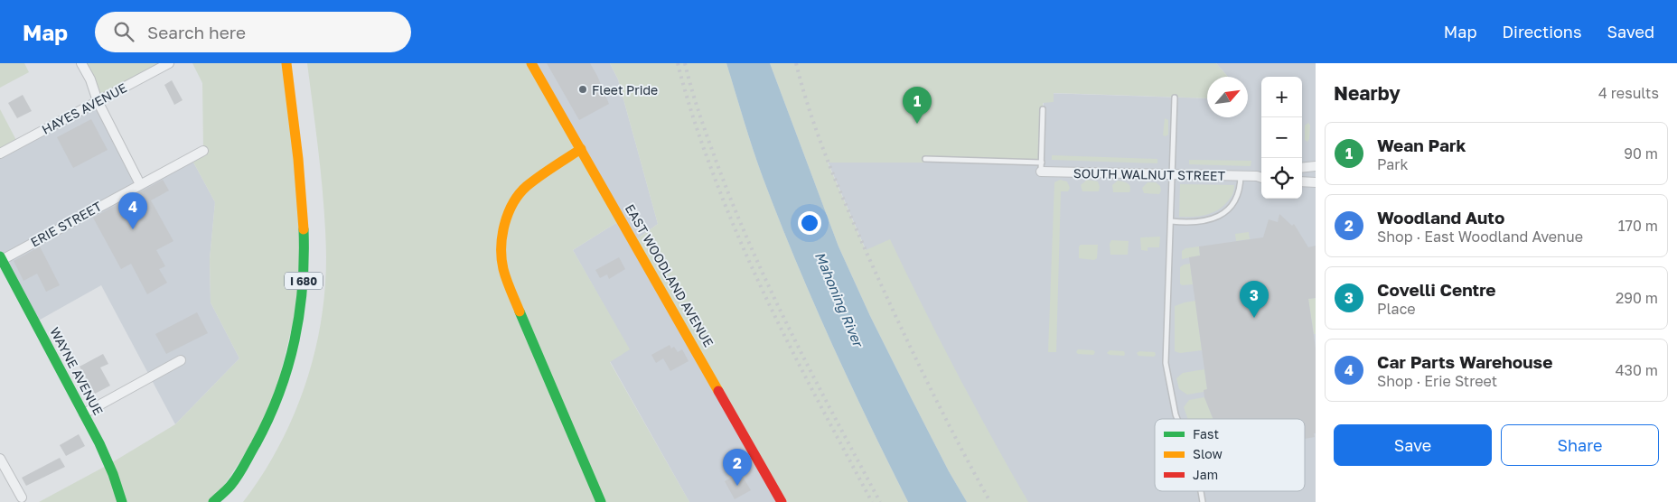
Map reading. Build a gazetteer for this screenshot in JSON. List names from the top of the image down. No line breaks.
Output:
{"streets":{"main road":["EAST WOODLAND AVENUE","I 680","WAYNE AVENUE"],"street":["HAYES AVENUE","SOUTH WALNUT STREET","ERIE STREET"]},"crossings":[["ERIE STREET","WAYNE AVENUE"]],"water":["Mahoning River"],"places":["Fleet Pride"],"legend":["Fast","Slow","Jam"],"north":"top right","page":{"header":"Map","search":"Search here","nav":["Map","Directions","Saved"],"heading":["Nearby","4 results"],"map_buttons":["+","−"],"pins":["1","4","3","2"],"list":[{"mark":"1","name":"Wean Park","note":"Park","value":"90 m"},{"mark":"2","name":"Woodland Auto","note":"Shop · East Woodland Avenue","value":"170 m"},{"mark":"3","name":"Covelli Centre","note":"Place","value":"290 m"},{"mark":"4","name":"Car Parts Warehouse","note":"Shop · Erie Street","value":"430 m"}],"buttons":["Save","Share"]}}
